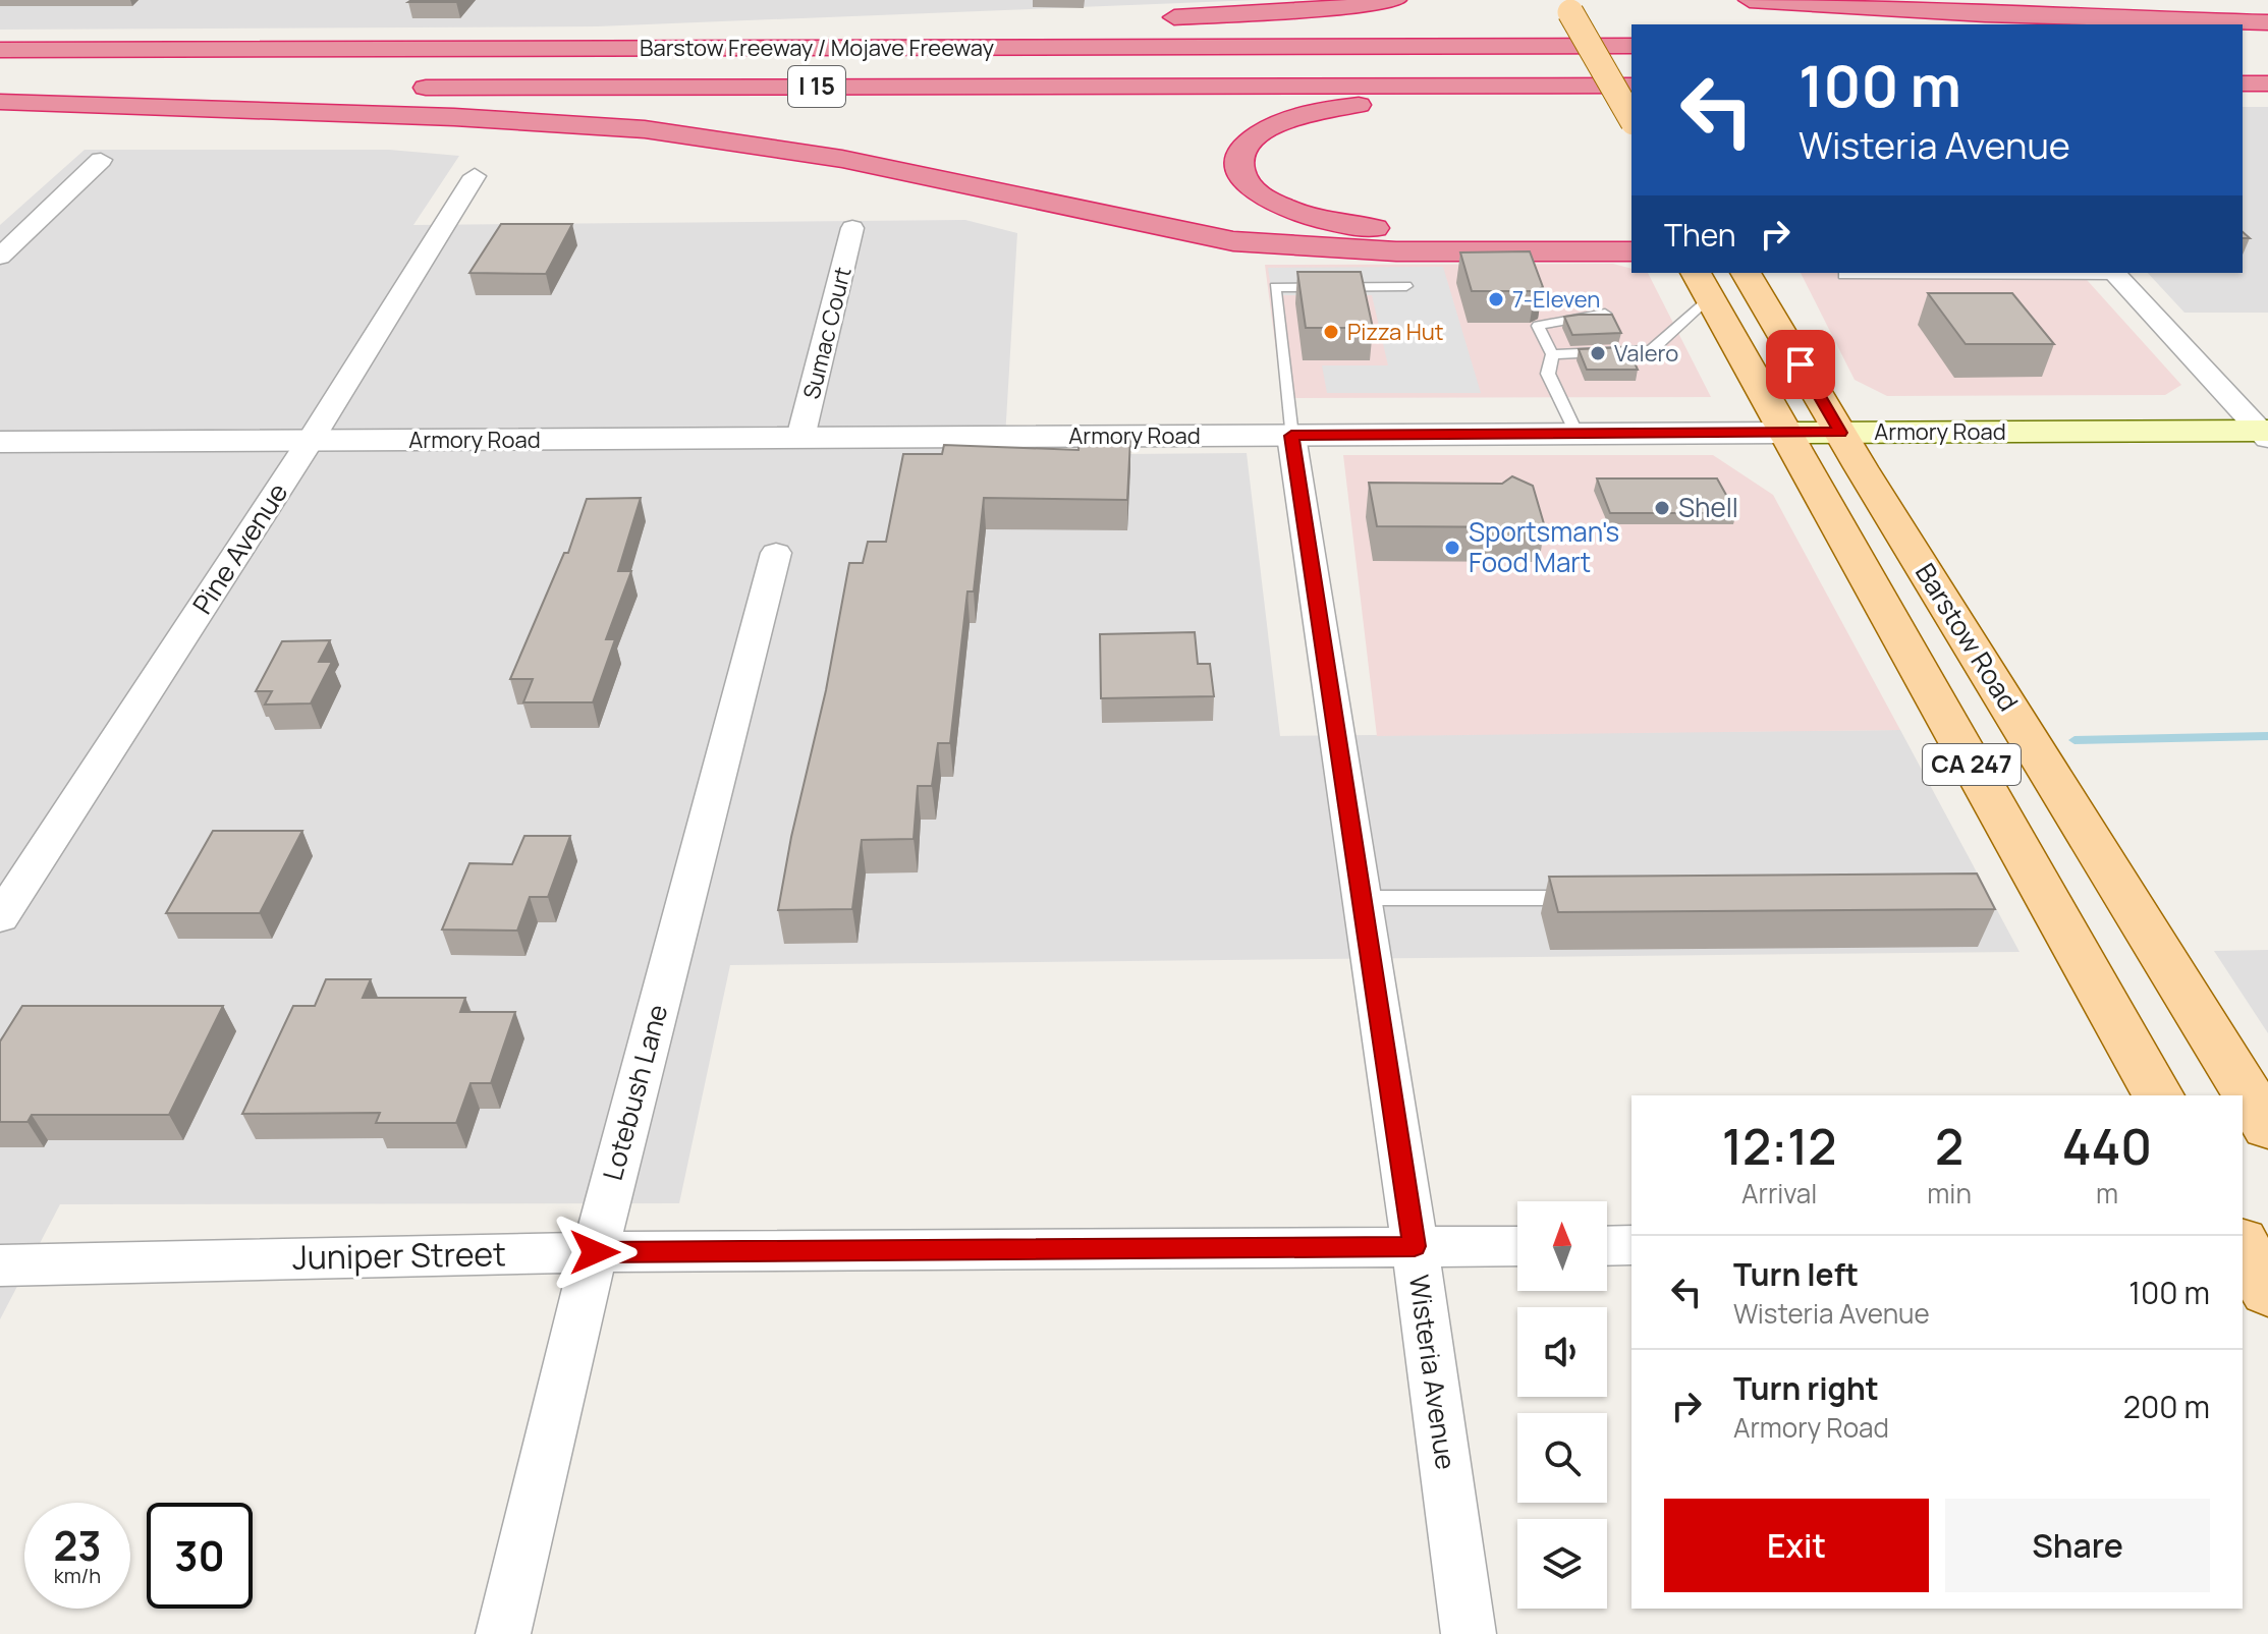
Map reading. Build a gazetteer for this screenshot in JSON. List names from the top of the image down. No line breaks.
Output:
{"streets":{"highway":["Barstow Freeway / Mojave Freeway","I 15"],"main road":["Armory Road","Barstow Road","CA 247"],"street":["Sumac Court","Pine Avenue","Lotebush Lane","Juniper Street","Wisteria Avenue"]},"crossings":[["Sumac Court","Armory Road"],["Armory Road","Pine Avenue"],["Armory Road","Barstow Road"],["Armory Road","Wisteria Avenue"],["Lotebush Lane","Juniper Street"],["Juniper Street","Wisteria Avenue"]],"places":["7-Eleven","Pizza Hut","Valero","Shell","Sportsman's Food Mart"],"north":"top","page":{"turn":["100 m","Wisteria Avenue"],"then":"Then","eta":["12:12","Arrival","2","min","440","m"],"list":[{"name":"Turn left","note":"Wisteria Avenue","value":"100 m"},{"name":"Turn right","note":"Armory Road","value":"200 m"}],"buttons":["Exit","Share"],"speed":"23 km/h","limit":"30"}}
